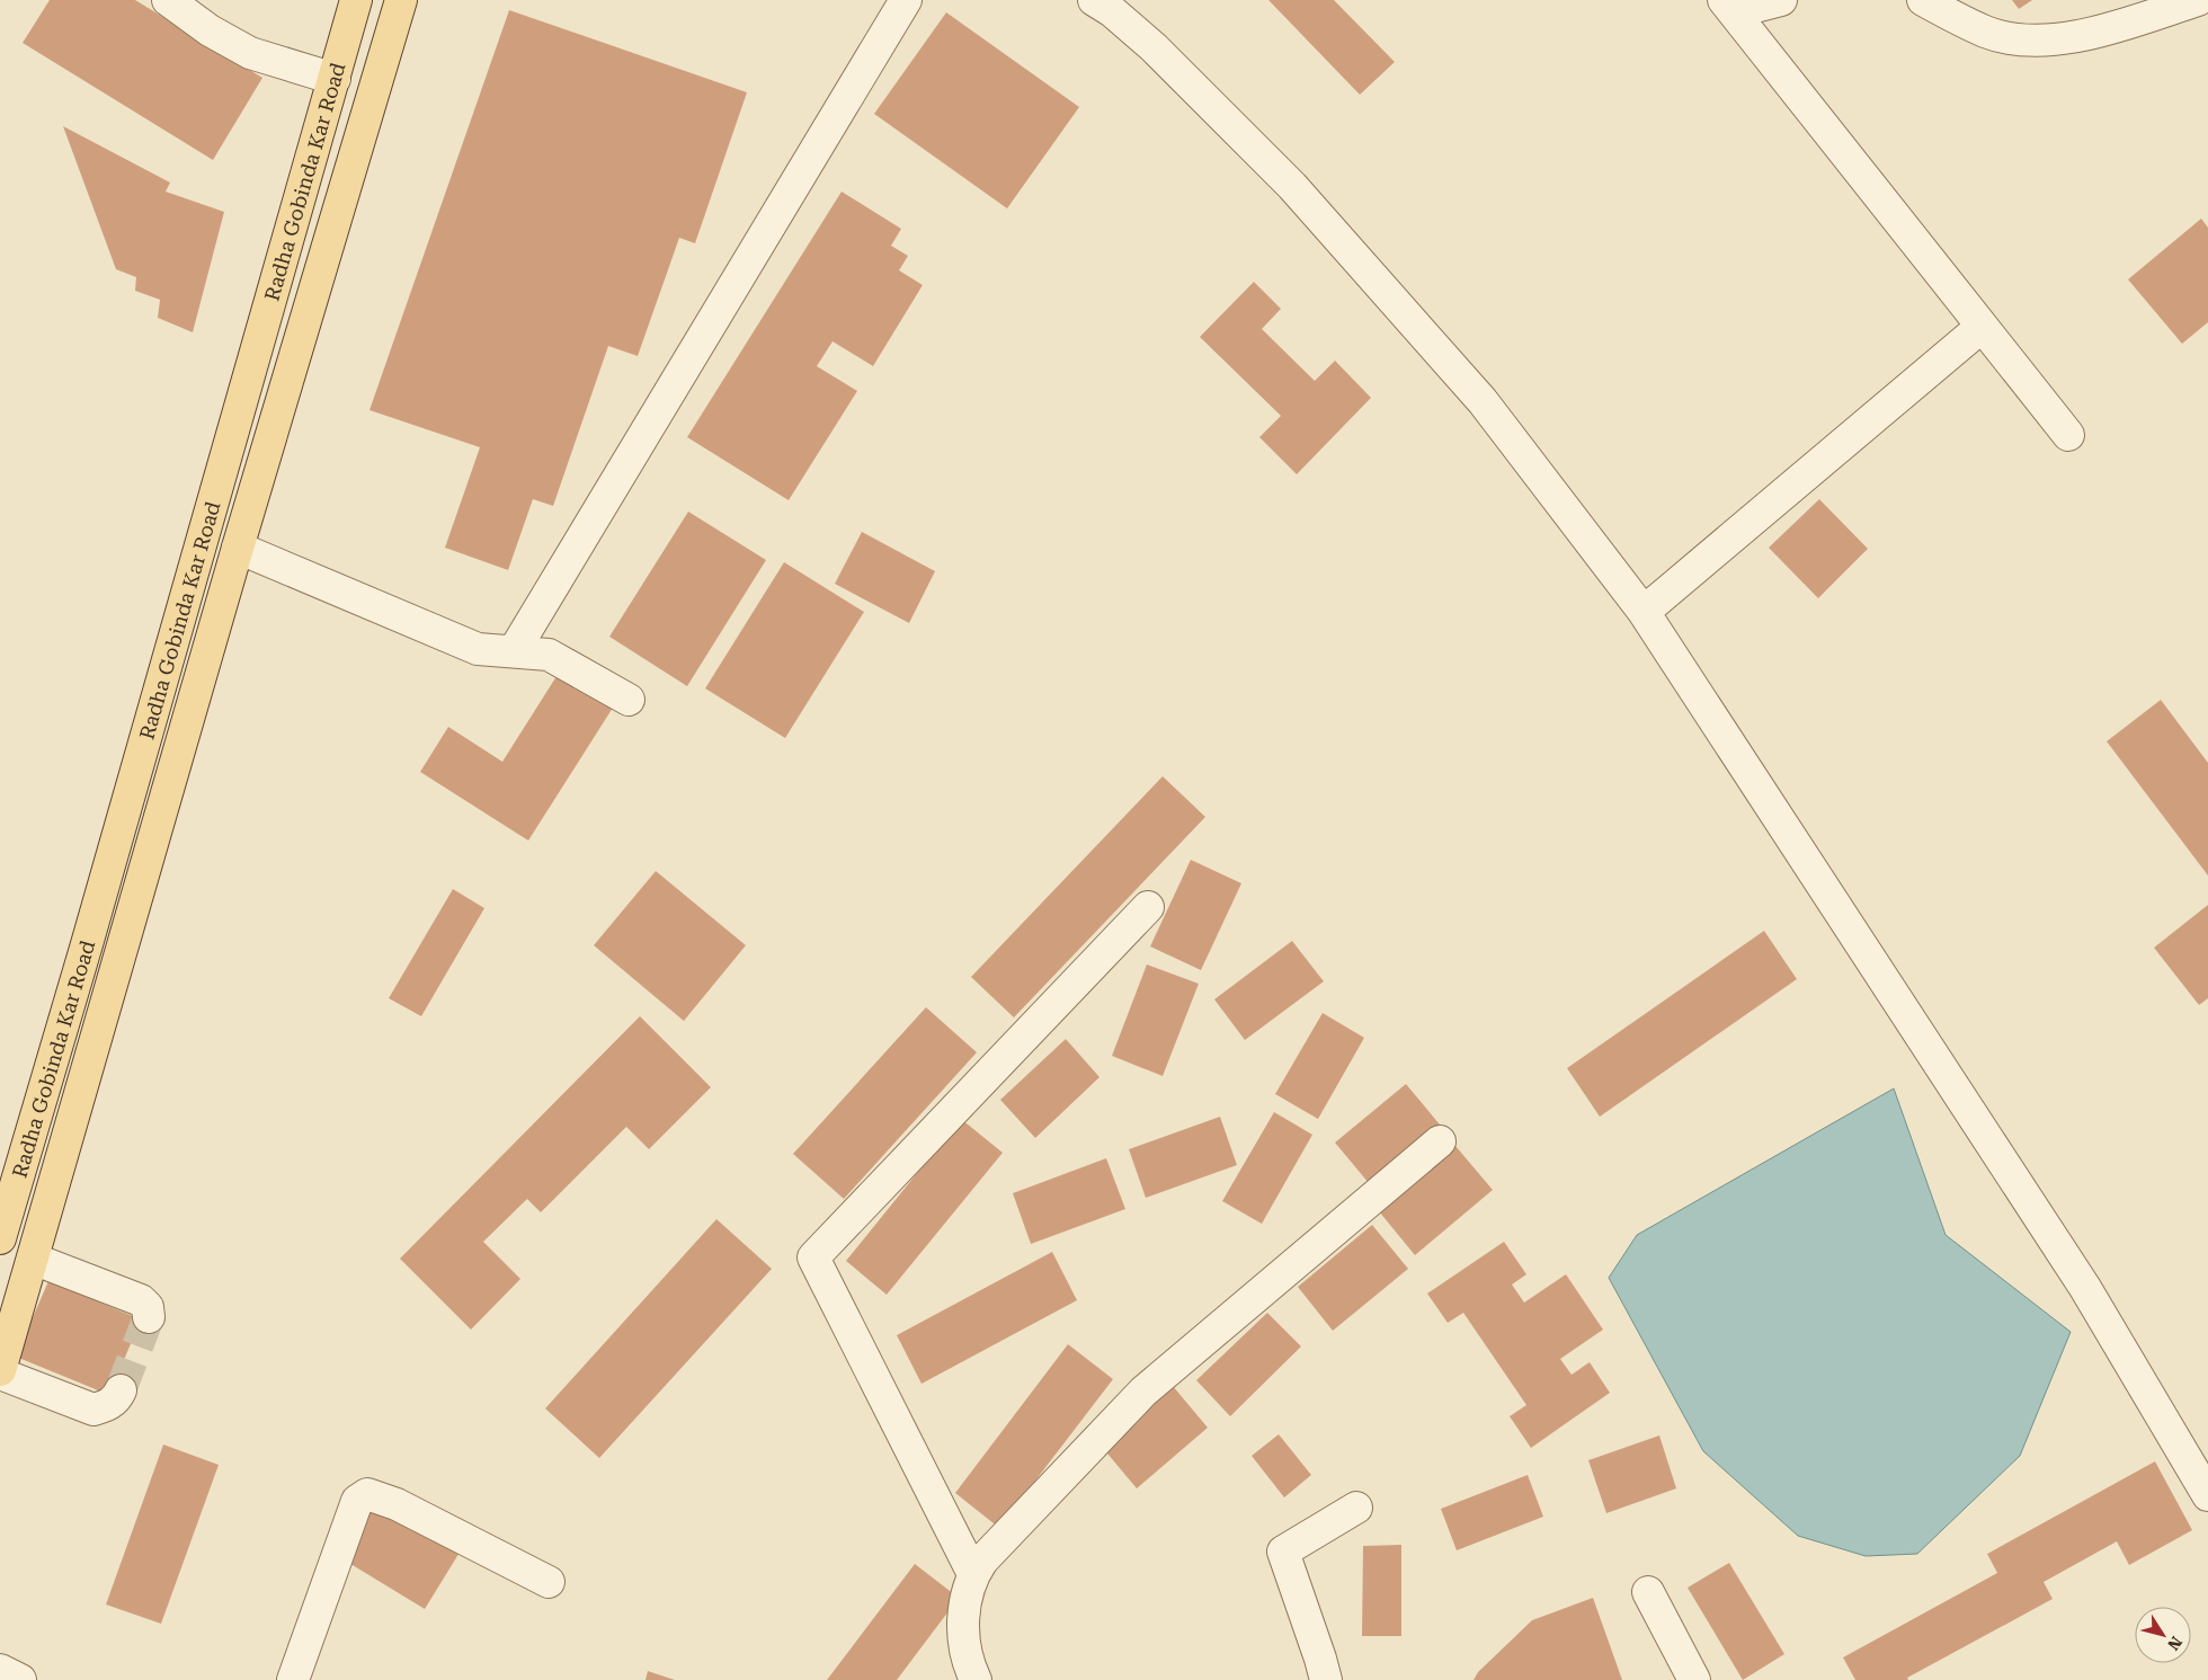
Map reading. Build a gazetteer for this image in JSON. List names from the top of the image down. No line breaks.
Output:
{"streets":{"main road":["Radha Gobinda Kar Road"]},"north":"bottom right"}
